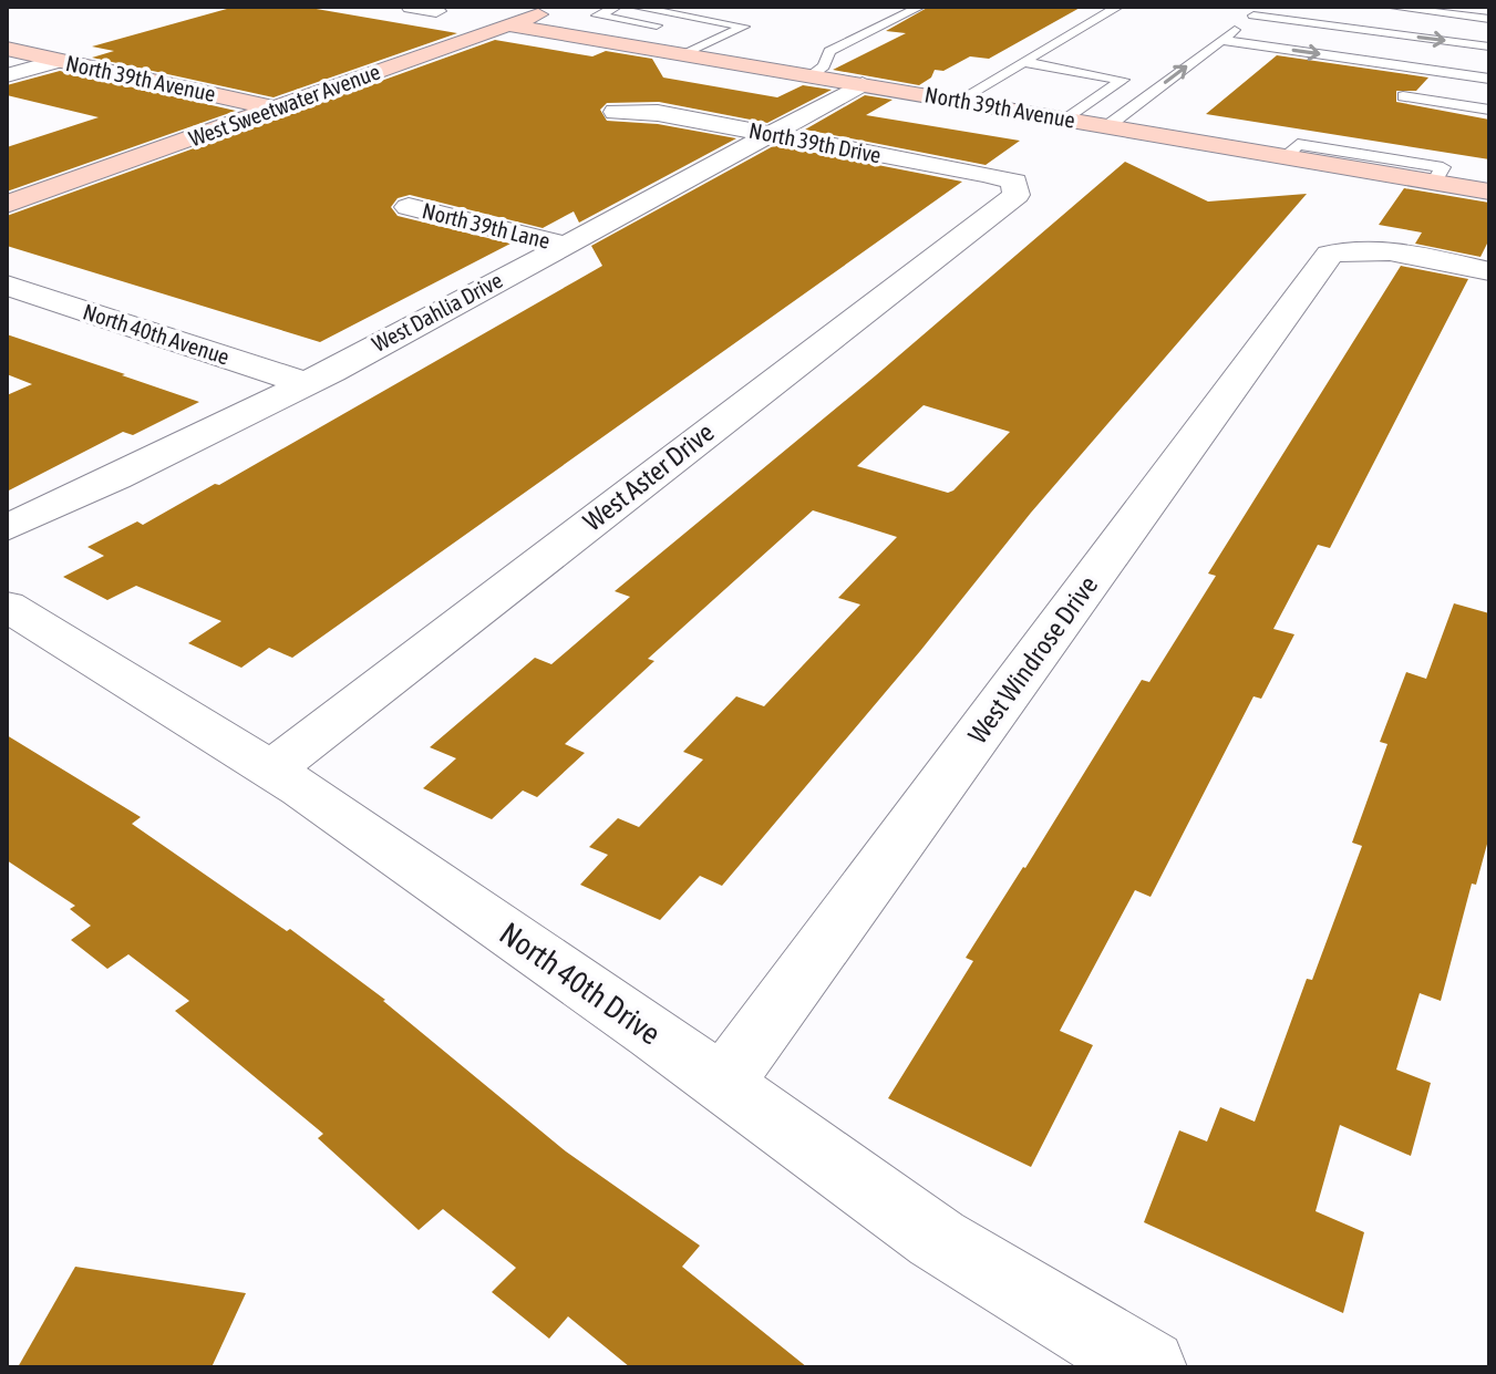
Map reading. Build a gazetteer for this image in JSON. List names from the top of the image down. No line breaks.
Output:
{"streets":{"street":["North 39th Avenue","West Sweetwater Avenue","North 39th Drive","North 39th Lane","West Dahlia Drive","North 40th Avenue","West Aster Drive","West Windrose Drive","North 40th Drive"]},"crossings":[["North 39th Avenue","West Sweetwater Avenue"],["North 39th Avenue","West Dahlia Drive"],["North 39th Drive","West Dahlia Drive"],["North 39th Drive","West Aster Drive"],["North 39th Lane","West Dahlia Drive"],["West Dahlia Drive","North 40th Avenue"],["West Aster Drive","North 40th Drive"],["West Windrose Drive","North 40th Drive"]]}
